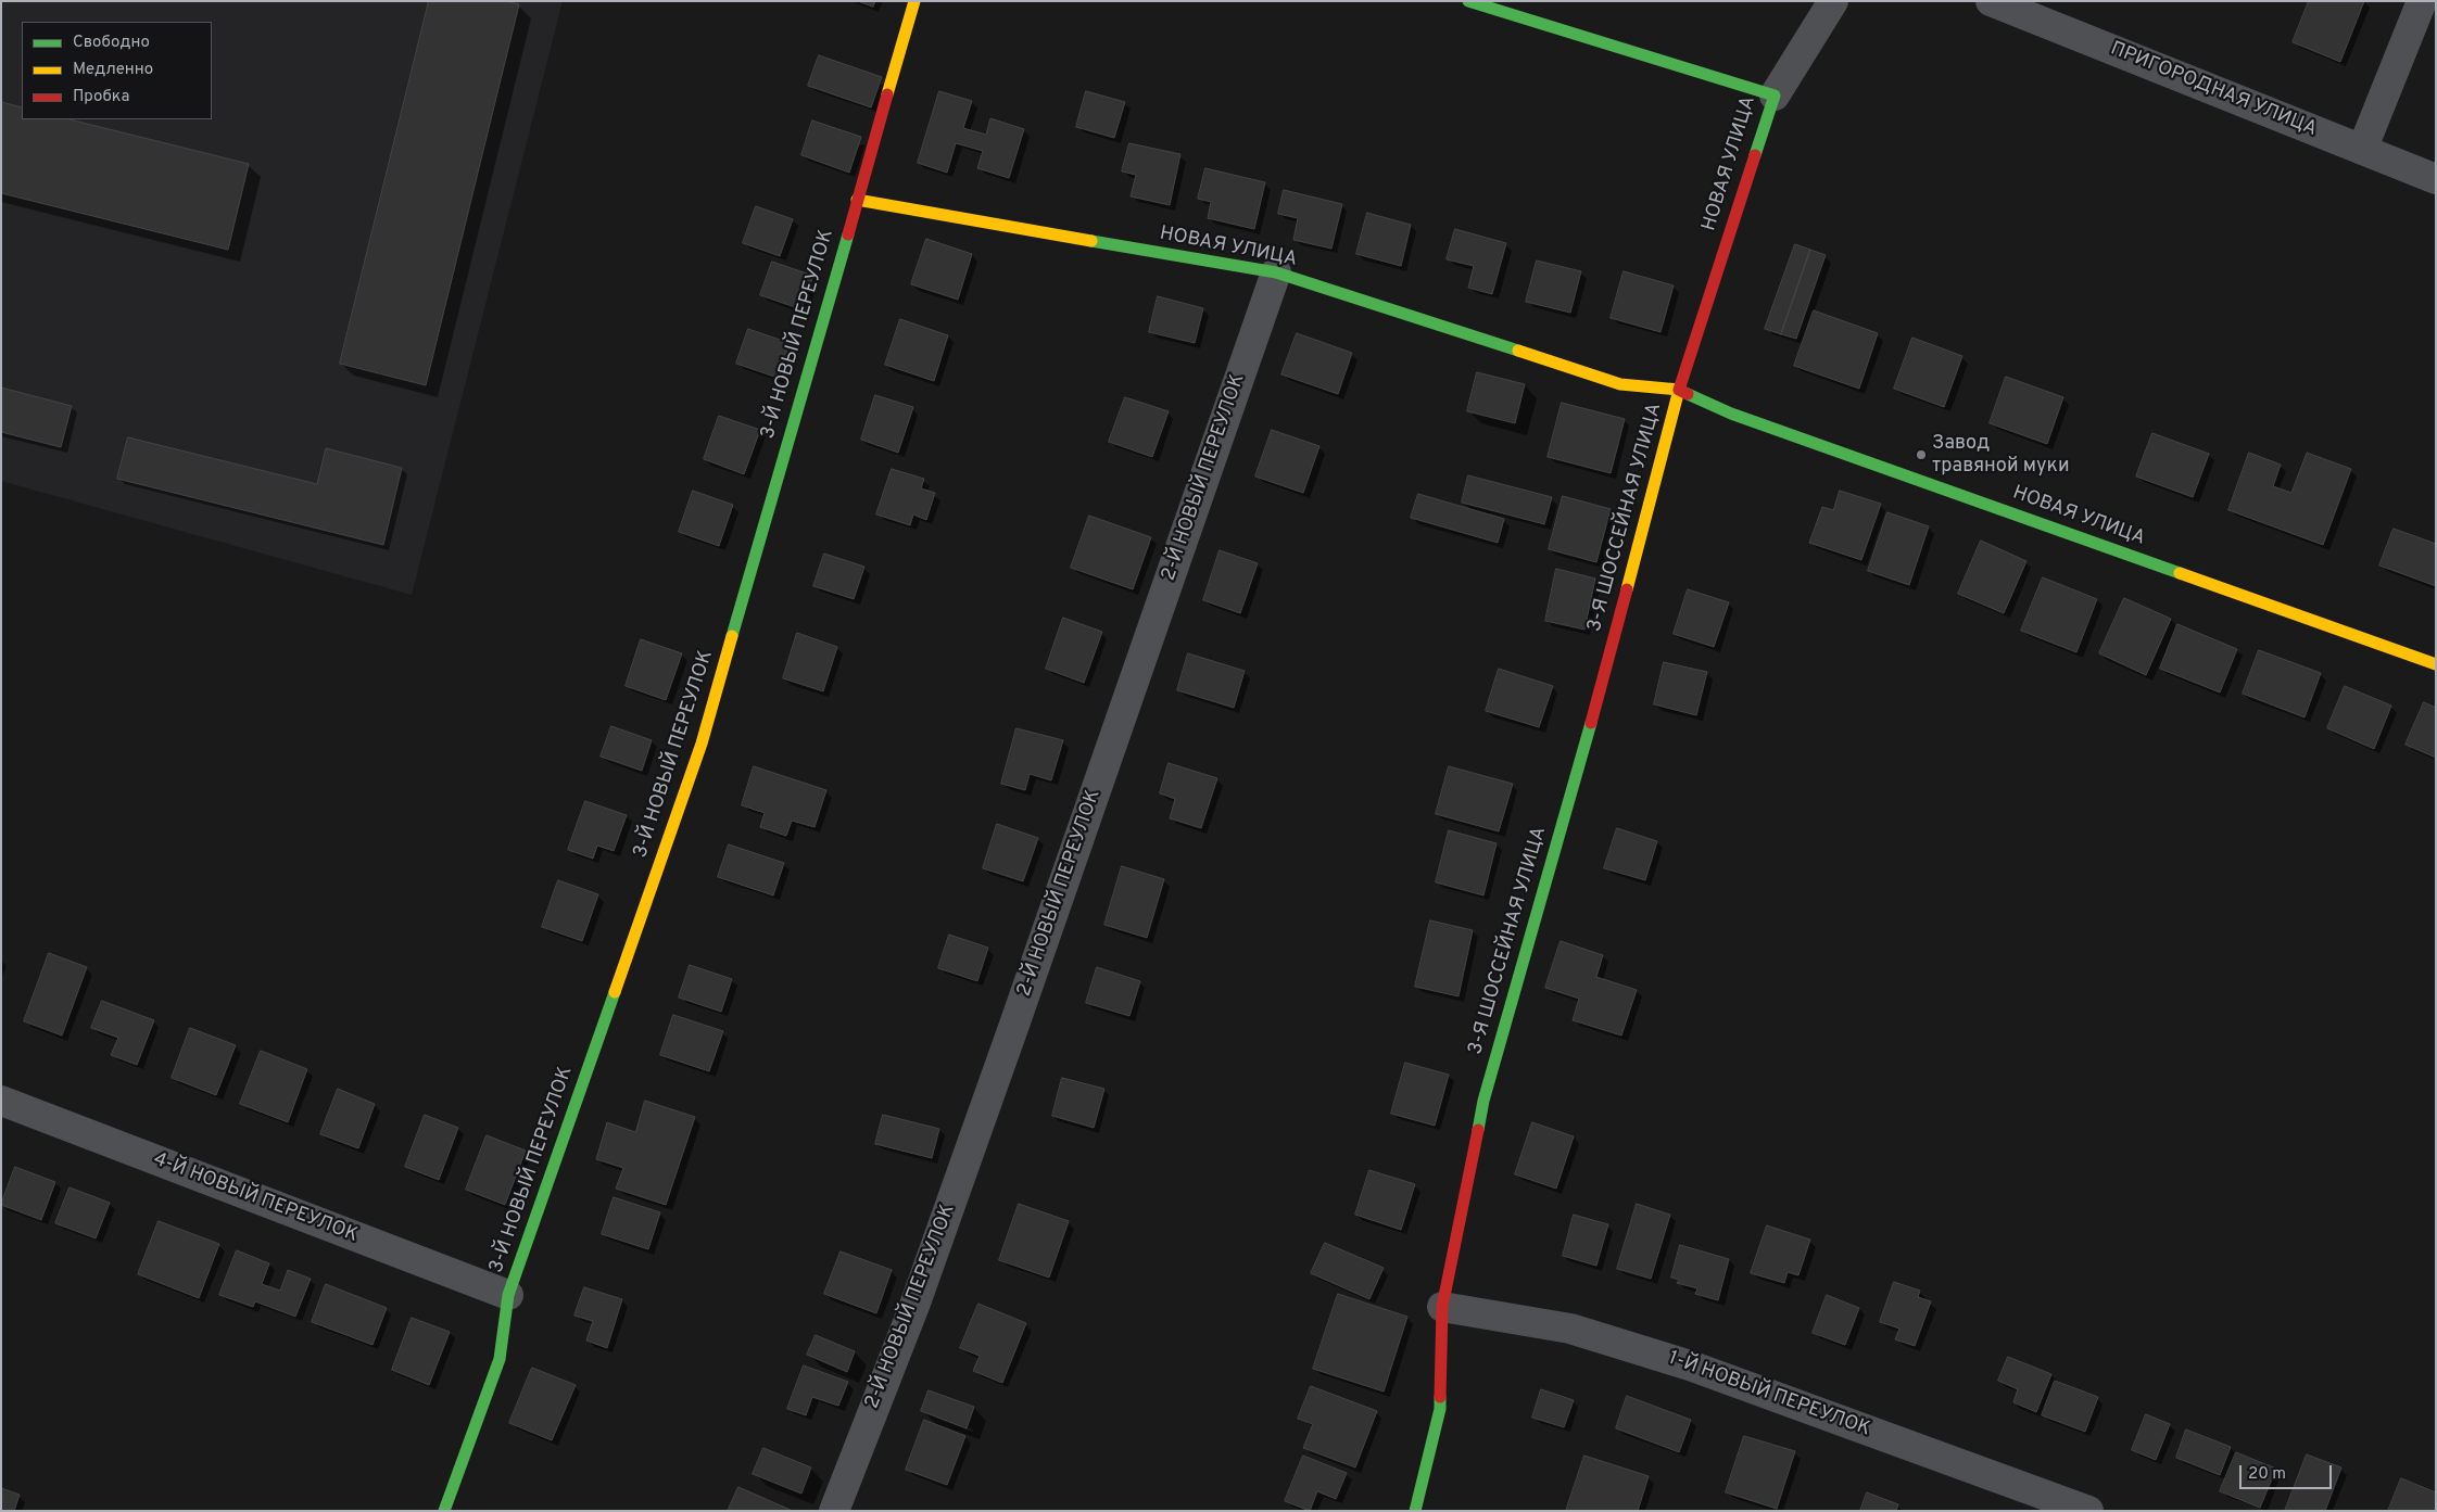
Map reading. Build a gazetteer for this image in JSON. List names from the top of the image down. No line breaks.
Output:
{"streets":{"street":["ПРИГОРОДНАЯ УЛИЦА","НОВАЯ УЛИЦА","3-Й НОВЫЙ ПЕРЕУЛОК","2-Й НОВЫЙ ПЕРЕУЛОК","3-Я ШОССЕЙНАЯ УЛИЦА","4-Й НОВЫЙ ПЕРЕУЛОК","1-Й НОВЫЙ ПЕРЕУЛОК"]},"crossings":[["НОВАЯ УЛИЦА","3-Й НОВЫЙ ПЕРЕУЛОК"],["НОВАЯ УЛИЦА","2-Й НОВЫЙ ПЕРЕУЛОК"],["НОВАЯ УЛИЦА","3-Я ШОССЕЙНАЯ УЛИЦА"],["3-Й НОВЫЙ ПЕРЕУЛОК","4-Й НОВЫЙ ПЕРЕУЛОК"],["3-Я ШОССЕЙНАЯ УЛИЦА","1-Й НОВЫЙ ПЕРЕУЛОК"]],"places":["Завод травяной муки"],"legend":["Свободно","Медленно","Пробка"],"scale_bar":"20 m"}
